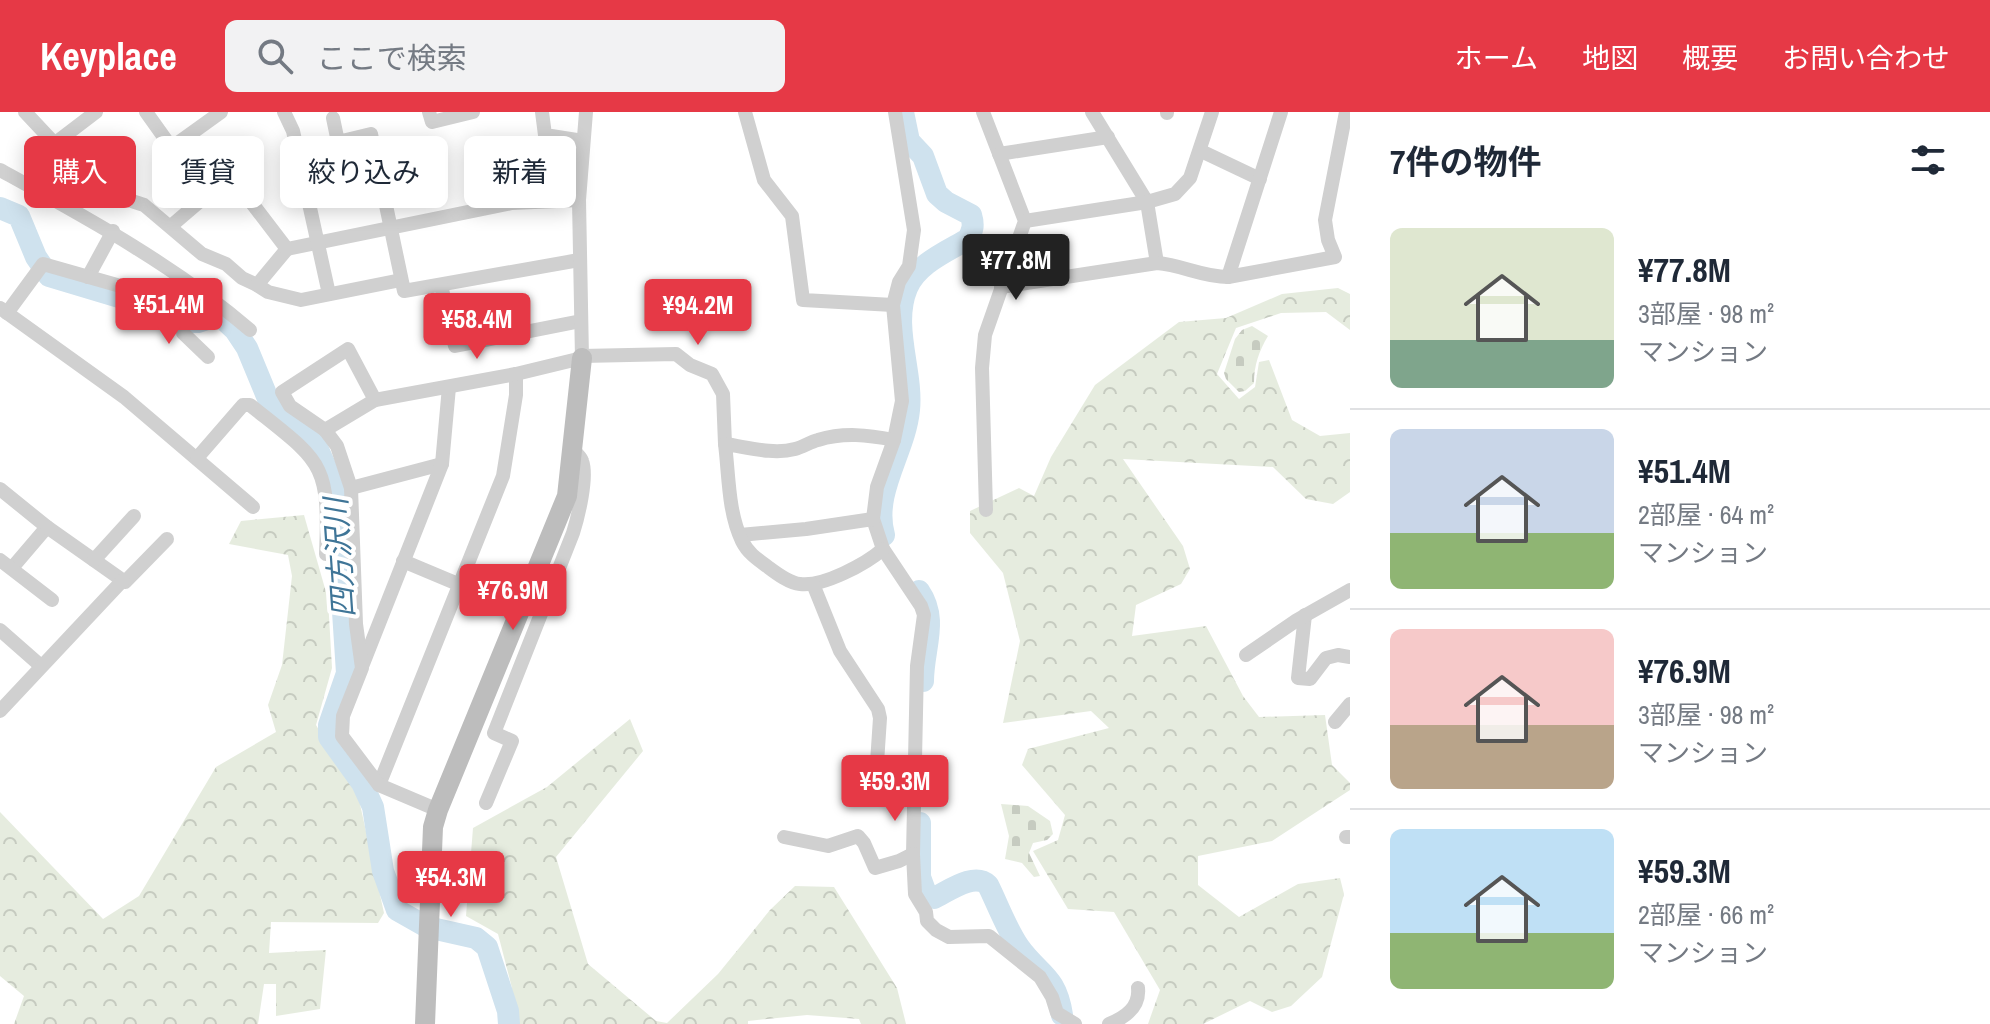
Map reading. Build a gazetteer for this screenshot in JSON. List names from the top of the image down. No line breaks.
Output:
{"water":["四方沢川"],"page":{"header":"Keyplace","search":"ここで検索","nav":["ホーム","地図","概要","お問い合わせ"],"heading":"7件の物件","chip":["購入","賃貸","絞り込み","新着"],"list":[{"name":"¥77.8M","note":"3部屋 · 98 m² · マンション"},{"name":"¥51.4M","note":"2部屋 · 64 m² · マンション"},{"name":"¥76.9M","note":"3部屋 · 98 m² · マンション"},{"name":"¥59.3M","note":"2部屋 · 66 m² · マンション"}],"price":["¥77.8M","¥51.4M","¥94.2M","¥58.4M","¥76.9M","¥59.3M","¥54.3M"]}}
